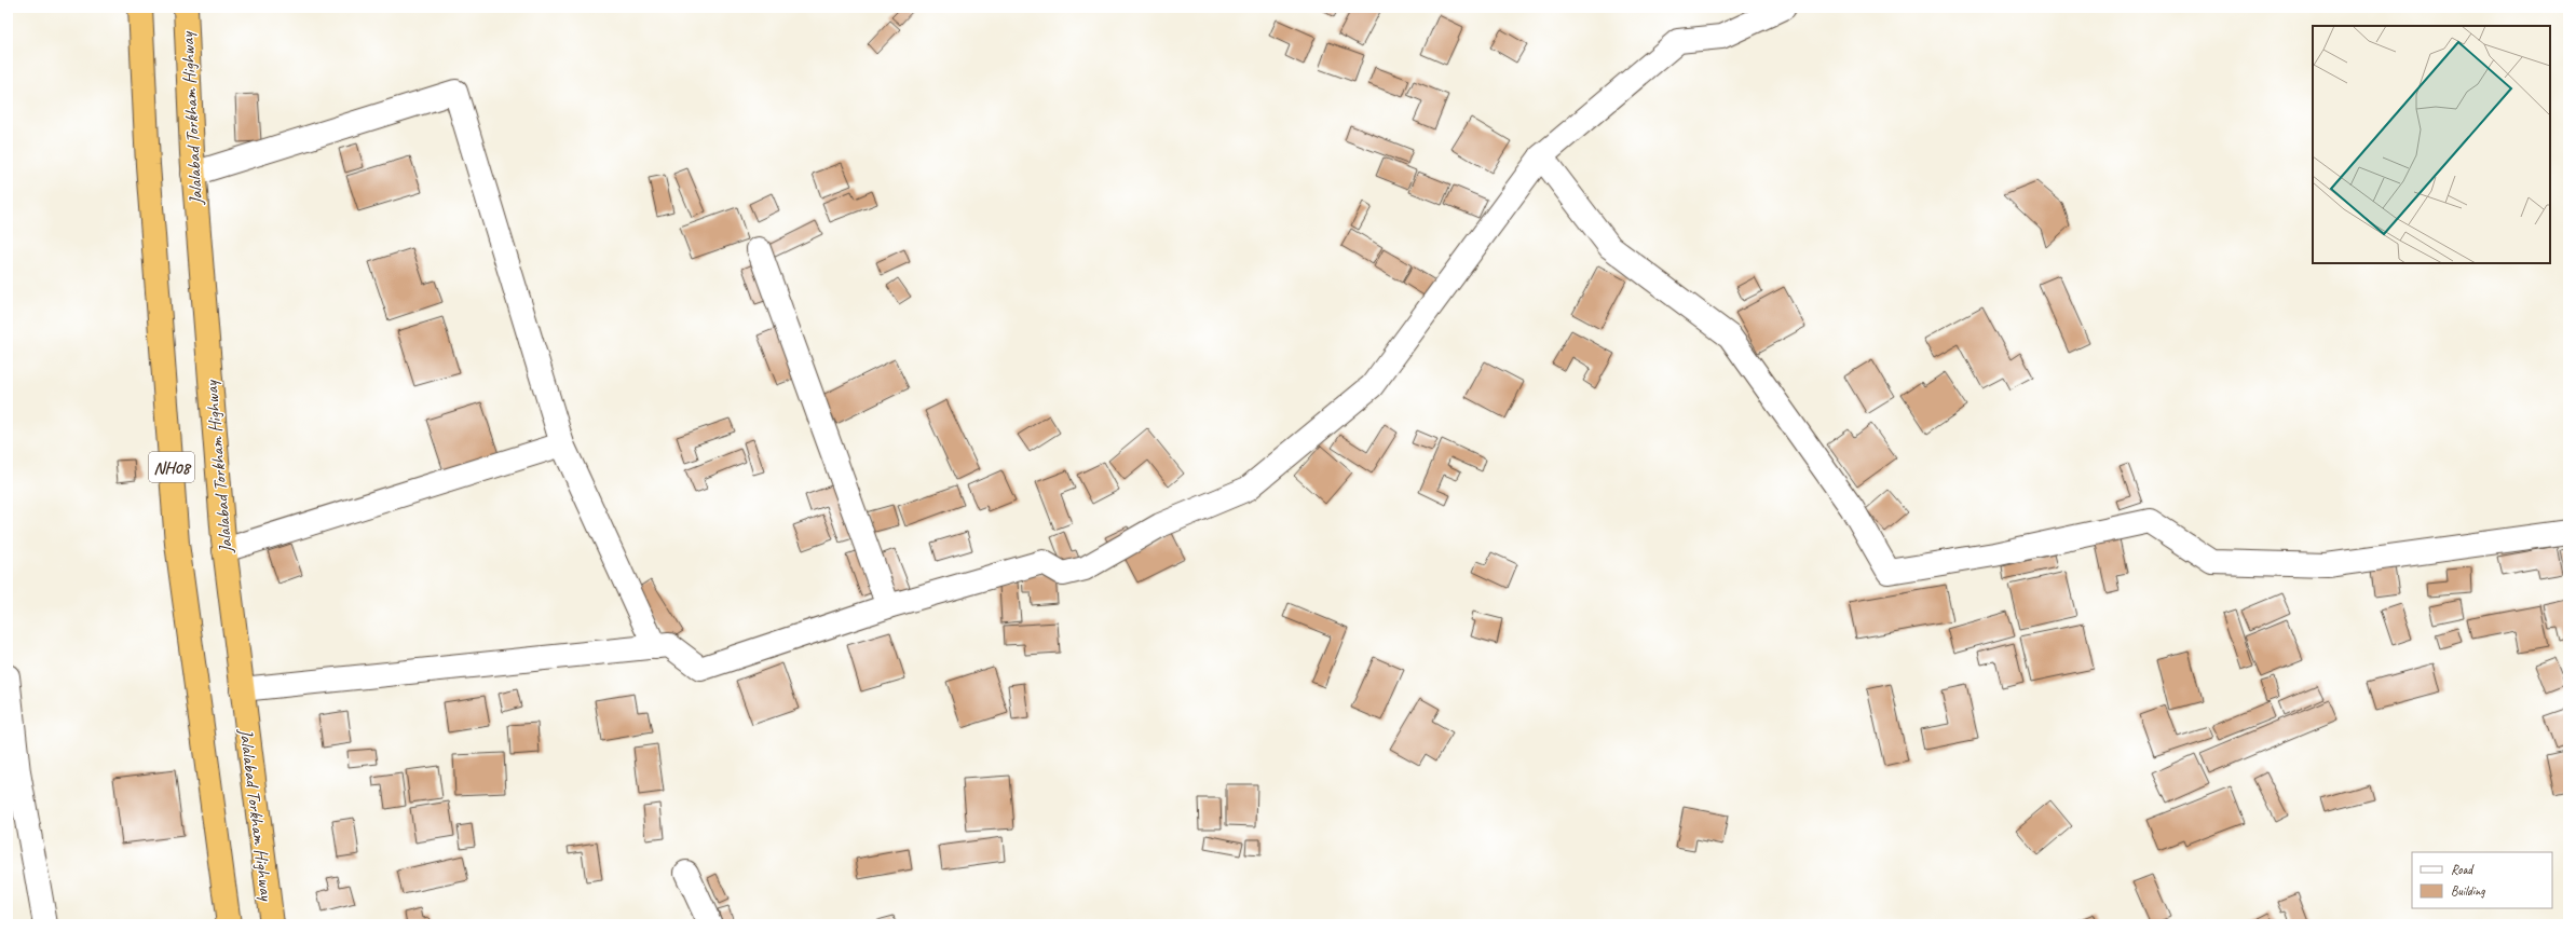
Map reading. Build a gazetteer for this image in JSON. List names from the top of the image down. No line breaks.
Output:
{"streets":{"highway":["Jalalabad Torkham Highway","NH08"]},"legend":["Road","Building"]}
